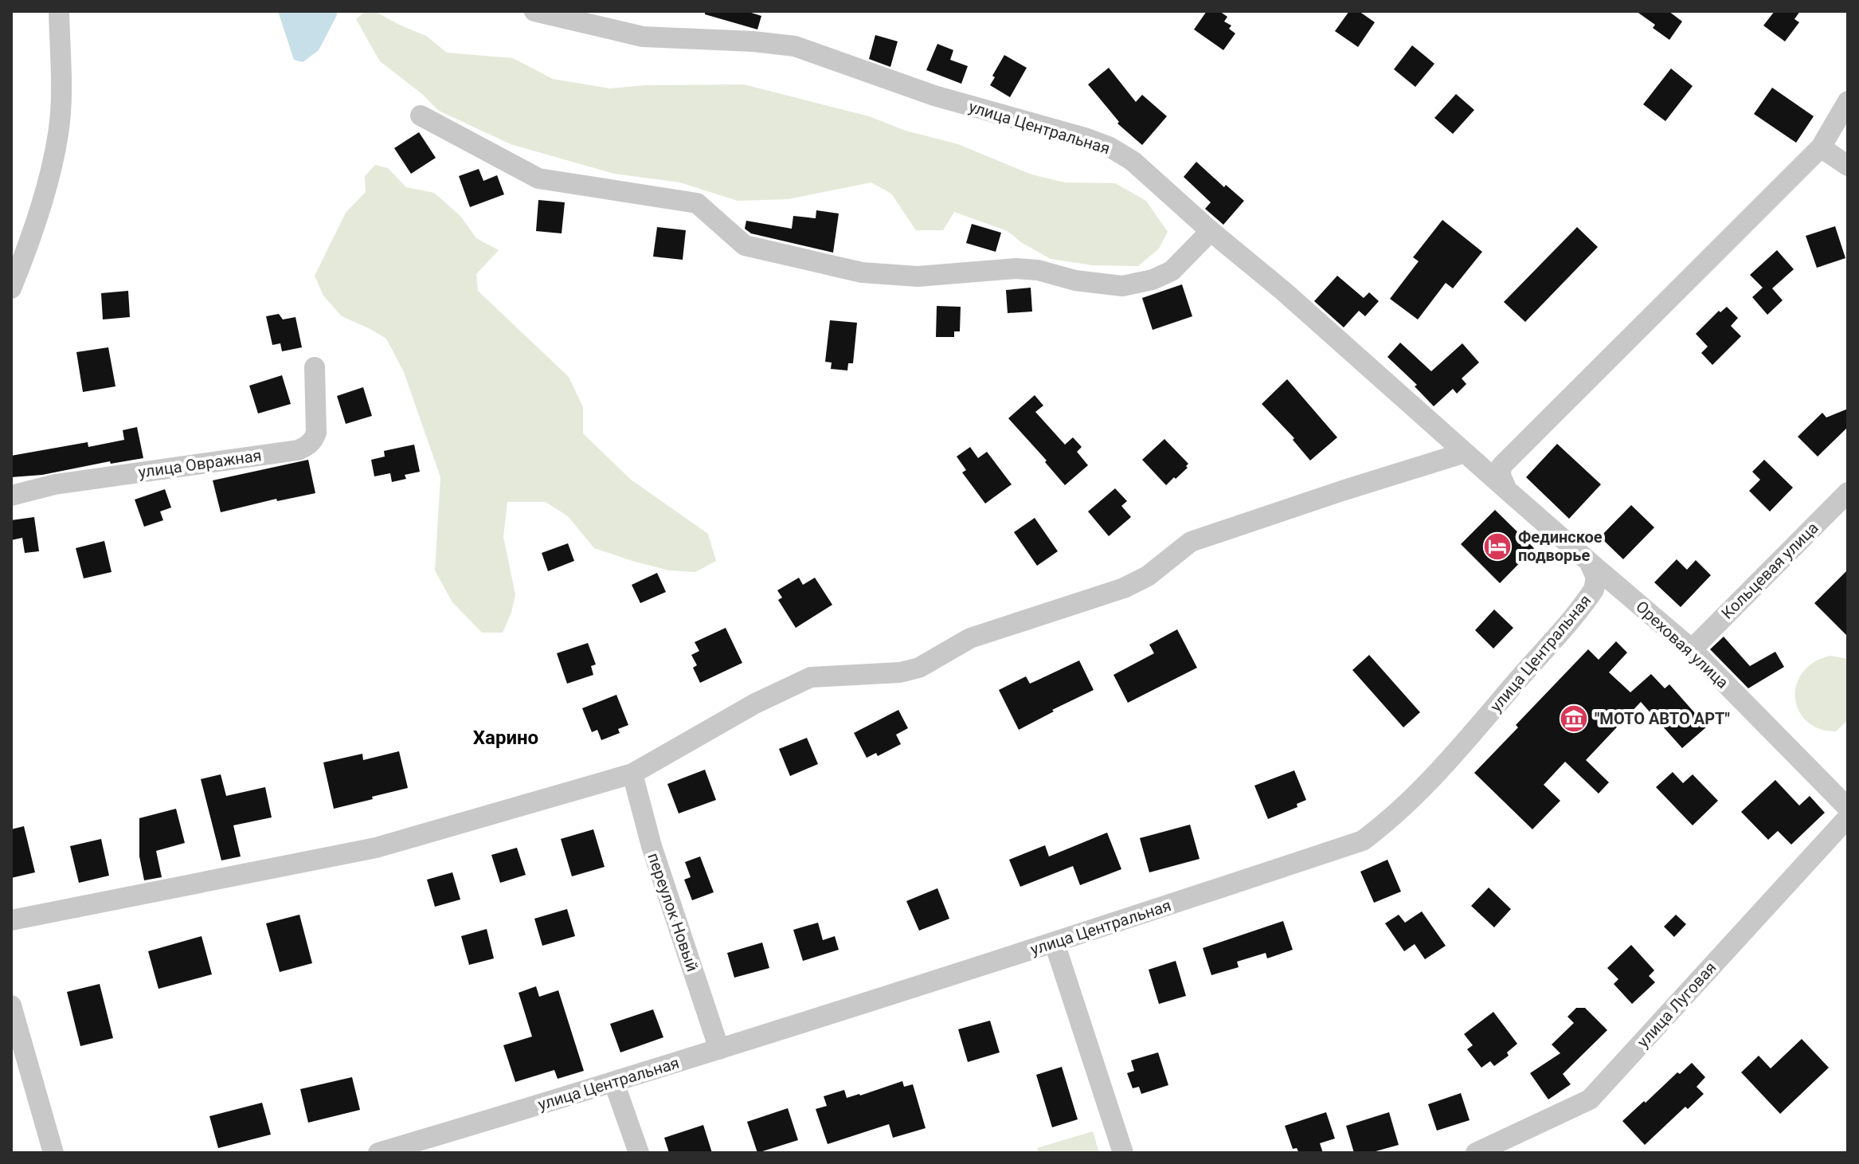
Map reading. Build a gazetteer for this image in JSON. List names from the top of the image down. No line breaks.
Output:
{"streets":{"street":["улица Центральная","улица Овражная","Кольцевая улица","Ореховая улица","переулок Новый","улица Луговая"]},"crossings":[["улица Центральная","Ореховая улица"],["улица Центральная","переулок Новый"],["Кольцевая улица","Ореховая улица"]],"districts":["Харино"],"places":{"hotel":["Фединское подворье"],"museum":["\"МОТО АВТО АРТ\""]}}
